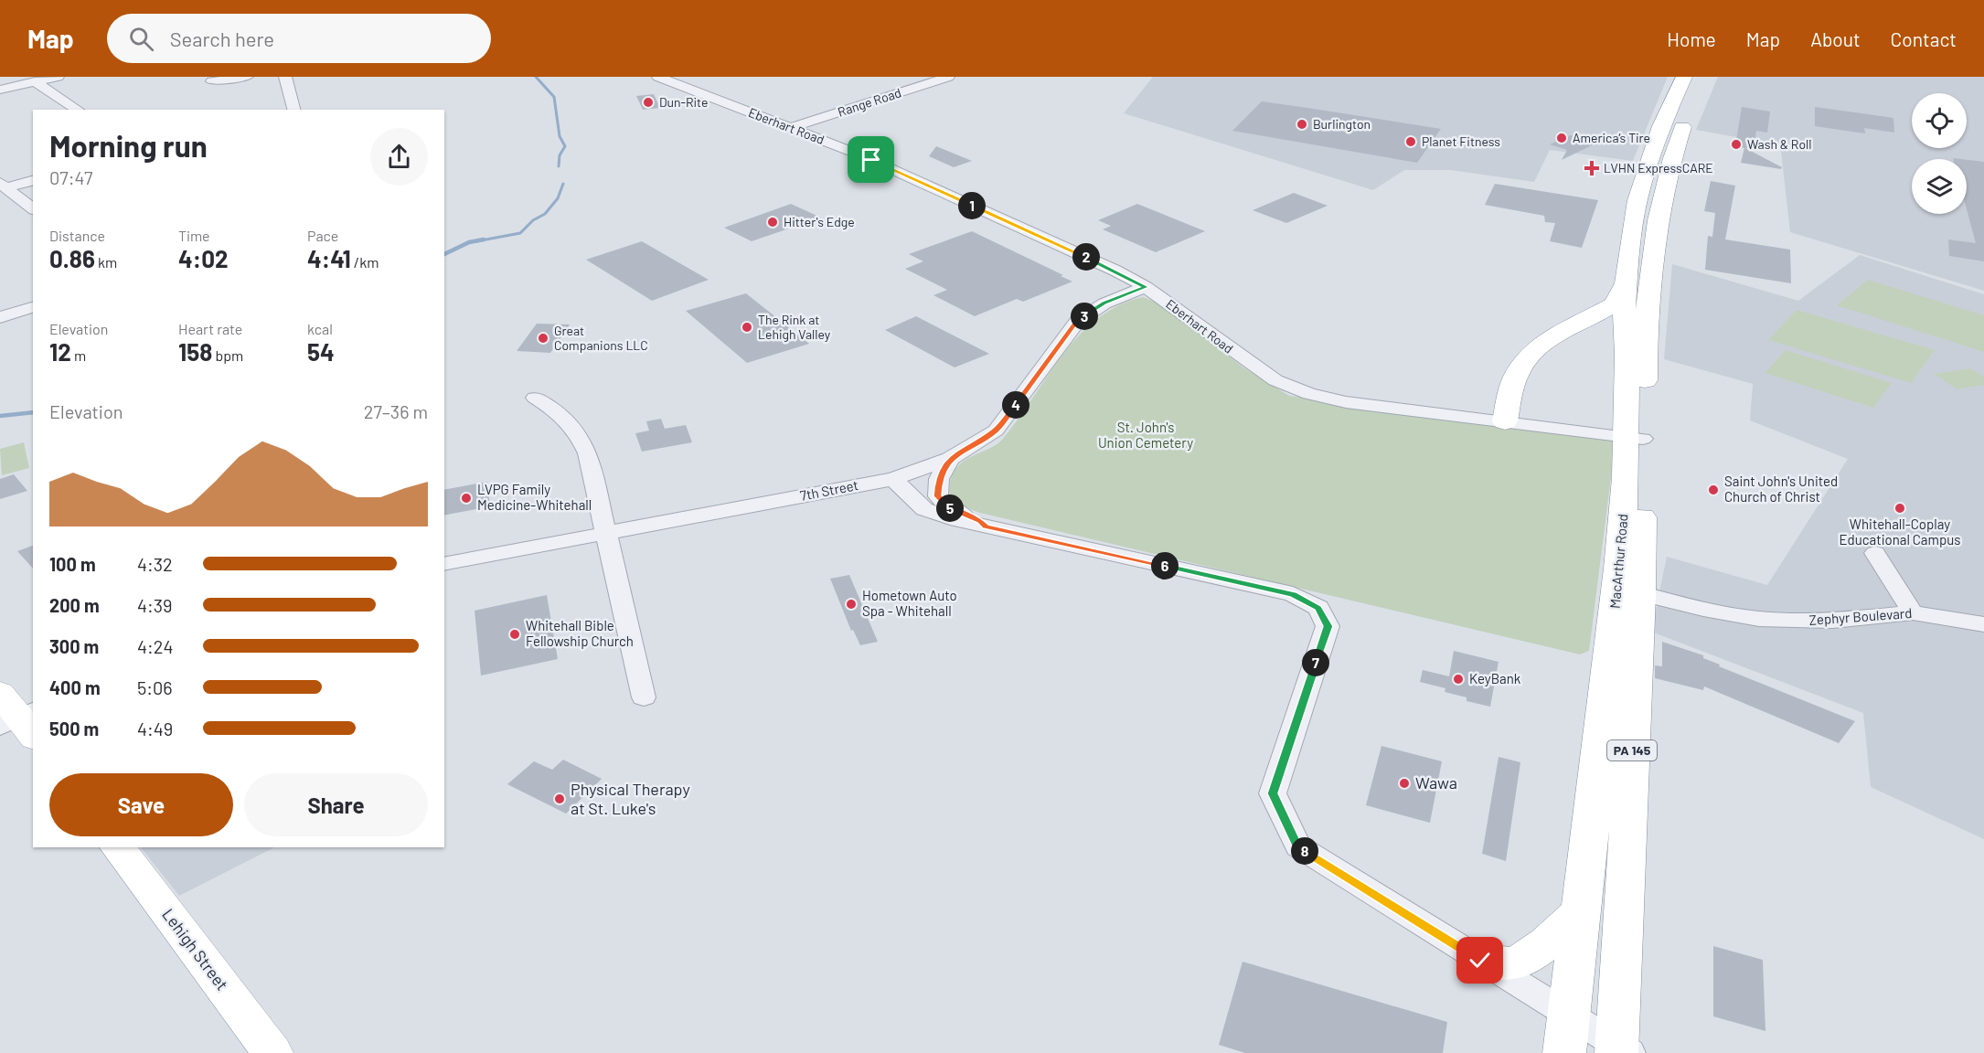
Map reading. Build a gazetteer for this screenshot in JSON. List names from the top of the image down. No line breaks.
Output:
{"streets":{"highway":["MacArthur Road","PA 145"],"main road":["Lehigh Street"],"street":["Range Road","Eberhart Road","7th Street","Zephyr Boulevard"]},"crossings":[["Range Road","Eberhart Road"],["Eberhart Road","7th Street"],["Eberhart Road","MacArthur Road"],["MacArthur Road","Zephyr Boulevard"]],"parks":["St. John's Union Cemetery"],"places":{"other":["Dun-Rite","Burlington","America’s Tire","Planet Fitness","Wash & Roll","Hitter's Edge","The Rink at Lehigh Valley","Great Companions LLC","Saint John's United Church of Christ","LVPG Family Medicine-Whitehall","Whitehall-Coplay Educational Campus","Hometown Auto Spa - Whitehall","Whitehall Bible Fellowship Church","KeyBank","Wawa","Physical Therapy at St. Luke's"],"health":["LVHN ExpressCARE"]},"page":{"header":"Map","search":"Search here","nav":["Home","Map","About","Contact"],"heading":["Morning run","07:47"],"pins":["1","2","3","4","5","6","7","8"],"stats":[["Distance","0.86 km"],["Time","4:02"],["Pace","4:41 /km"],["Elevation","12 m"],["Heart rate","158 bpm"],["kcal","54"]],"chart":["Elevation","27–36 m"],"list":[{"name":"100 m","note":"4:32"},{"name":"200 m","note":"4:39"},{"name":"300 m","note":"4:24"},{"name":"400 m","note":"5:06"},{"name":"500 m","note":"4:49"}],"buttons":["Save","Share"]}}
